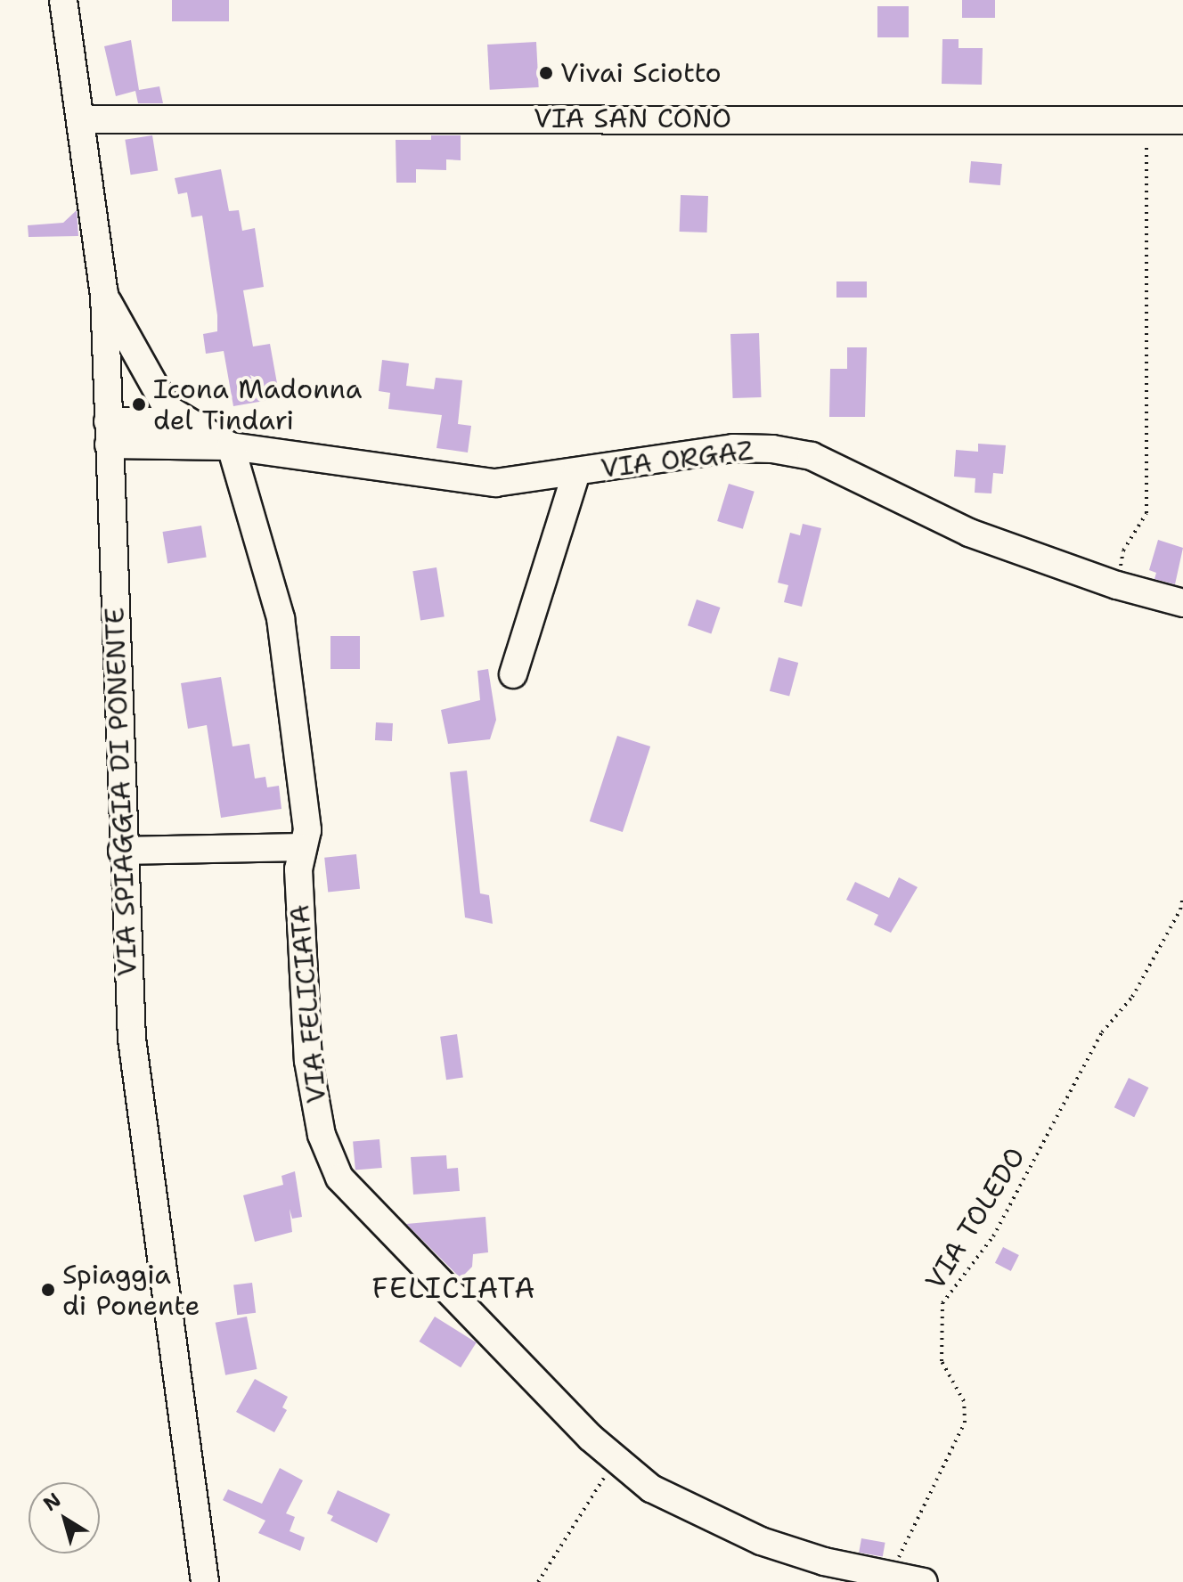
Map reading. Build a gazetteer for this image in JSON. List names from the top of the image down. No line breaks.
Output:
{"streets":{"street":["VIA SAN CONO","VIA ORGAZ","VIA SPIAGGIA DI PONENTE","VIA FELICIATA"],"path":["VIA TOLEDO"]},"crossings":[["VIA SAN CONO","VIA SPIAGGIA DI PONENTE"],["VIA ORGAZ","VIA FELICIATA"],["VIA FELICIATA","VIA TOLEDO"]],"districts":["FELICIATA"],"places":["Vivai Sciotto","Icona Madonna del Tindari","Spiaggia di Ponente"],"north":"top left"}
